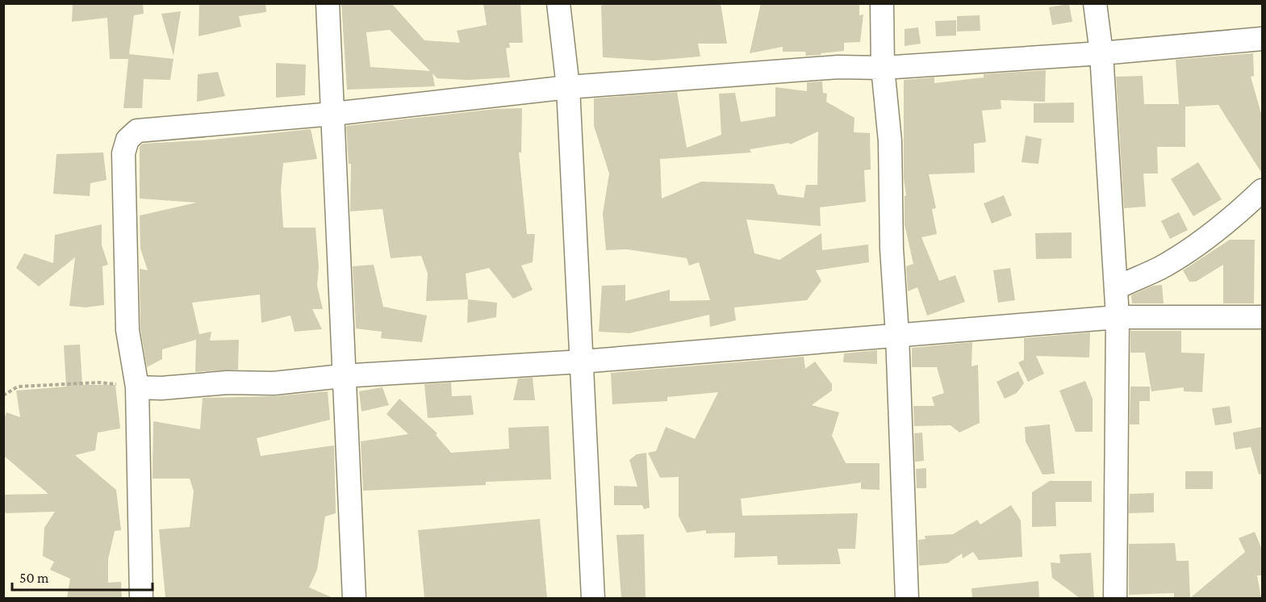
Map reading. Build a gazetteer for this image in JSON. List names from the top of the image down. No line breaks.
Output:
{"scale_bar":"50 m"}
